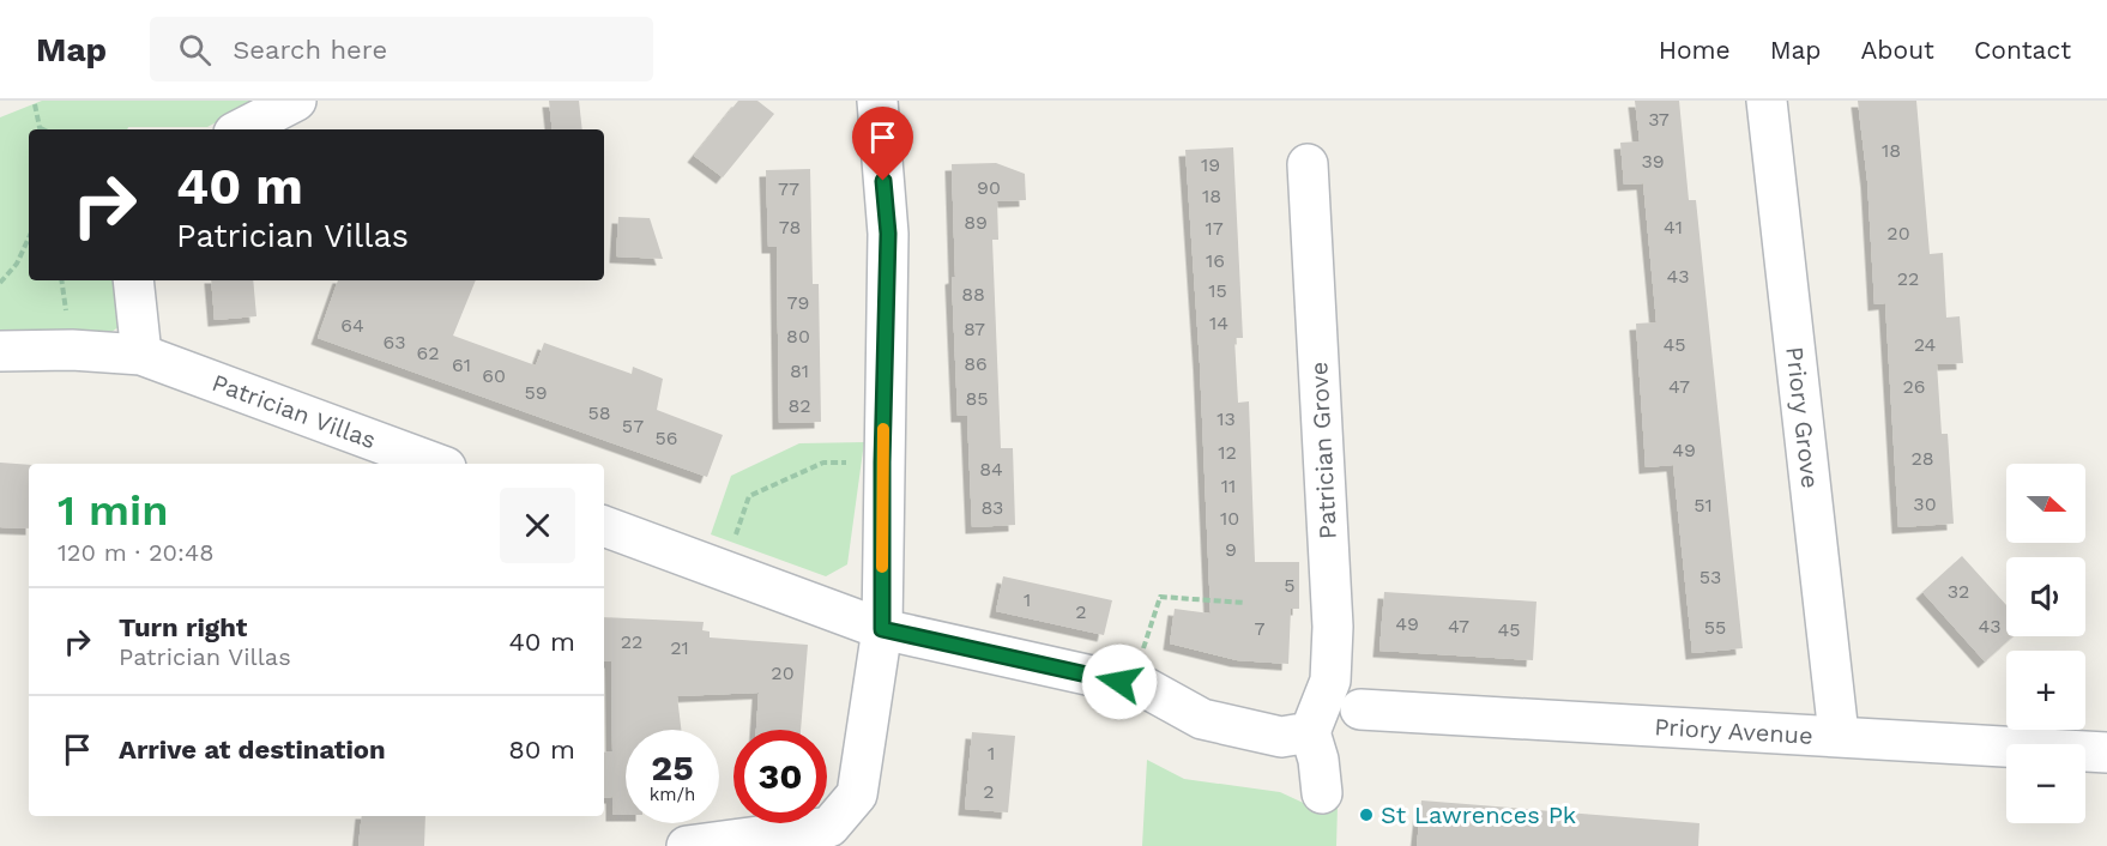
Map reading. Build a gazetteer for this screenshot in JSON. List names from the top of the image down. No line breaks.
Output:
{"streets":{"street":["Patrician Villas","Priory Grove","Patrician Grove","Priory Avenue"]},"crossings":[["Priory Grove","Priory Avenue"]],"places":["St Lawrences Pk"],"house_numbers":["37","18","39","19","90","77","18","89","78","41","17","20","16","43","22","15","88","79","14","64","87","80","63","45","24","62","86","61","81","60","47","26","59","85","82","58","13","57","56","49","12","28","84","11","30","51","83","10","9","53","5","32","1","2","49","47","43","55","7","45","22","21","20","1","2"],"north":"right","page":{"header":"Map","search":"Search here","nav":["Home","Map","About","Contact"],"turn":["40 m","Patrician Villas"],"map_buttons":["+","−"],"heading":["1 min","120 m · 20:48"],"list":[{"name":"Turn right","note":"Patrician Villas","value":"40 m"},{"name":"Arrive at destination","value":"80 m"}],"speed":"25 km/h","limit":"30"}}
